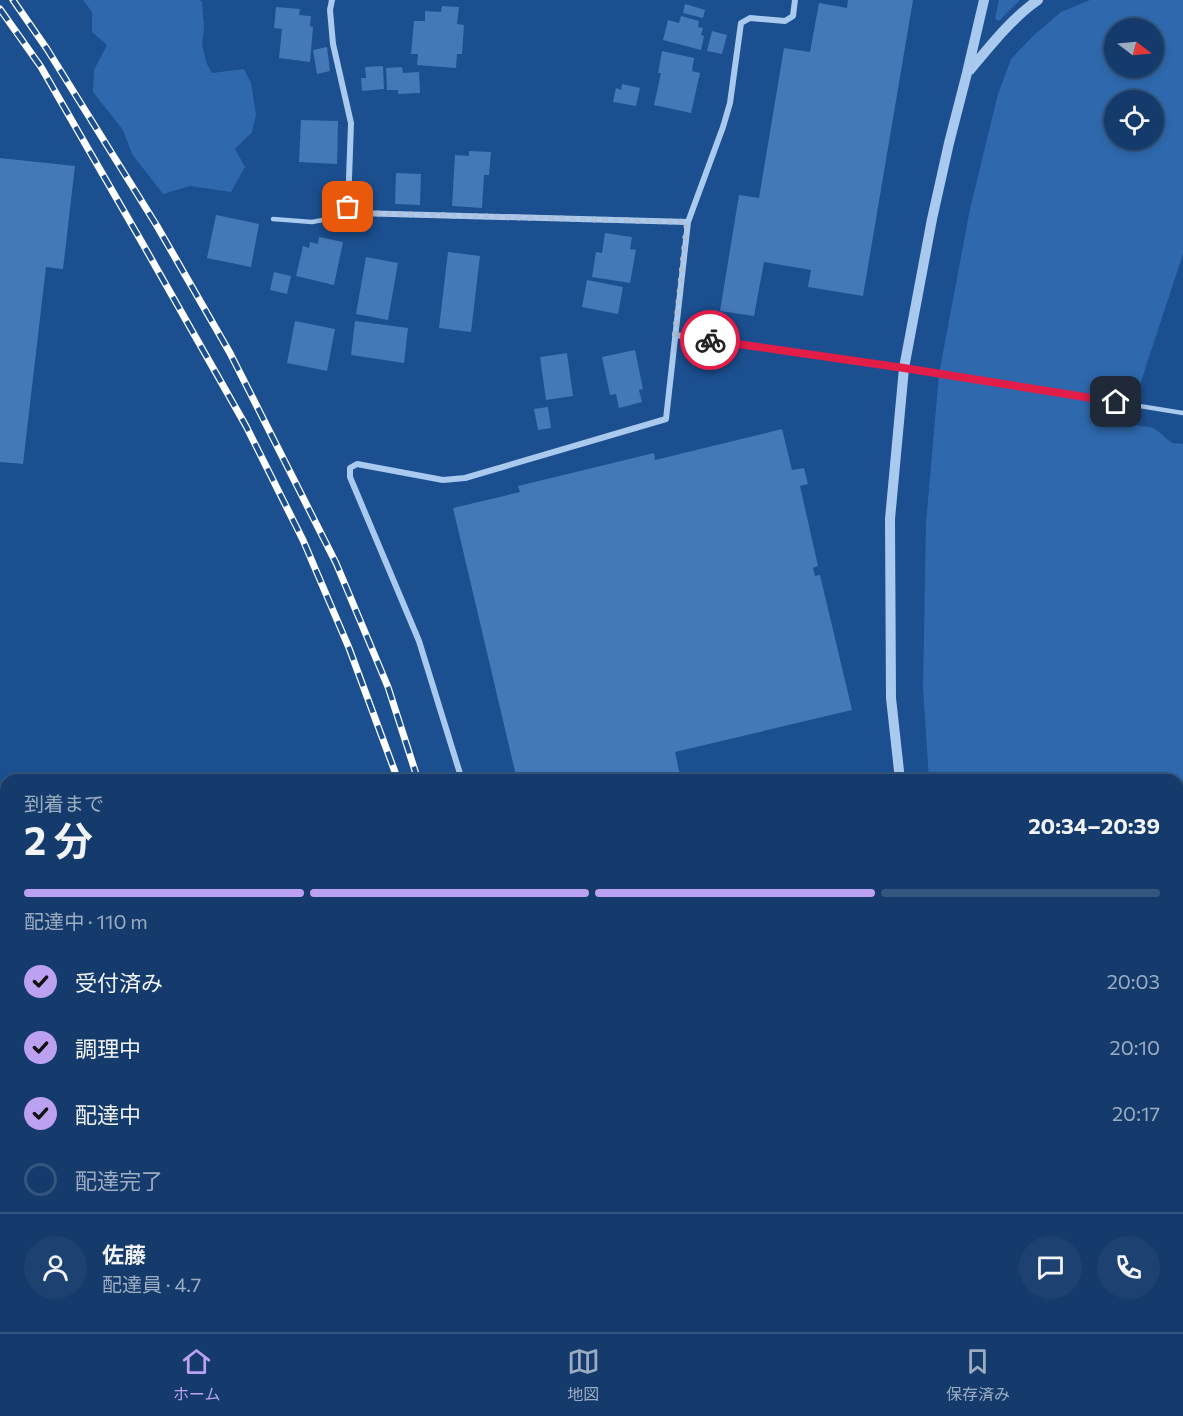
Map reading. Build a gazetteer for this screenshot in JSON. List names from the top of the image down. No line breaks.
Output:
{"north":"right","page":{"heading":["2 分","到着まで","20:34–20:39"],"panel":["佐藤","配達員 · 4.7"],"bar":"配達中 · 110 m","list":[["受付済み","20:03"],["調理中","20:10"],["配達中","20:17"],"配達完了"],"tabs":["ホーム","地図","保存済み"]}}
